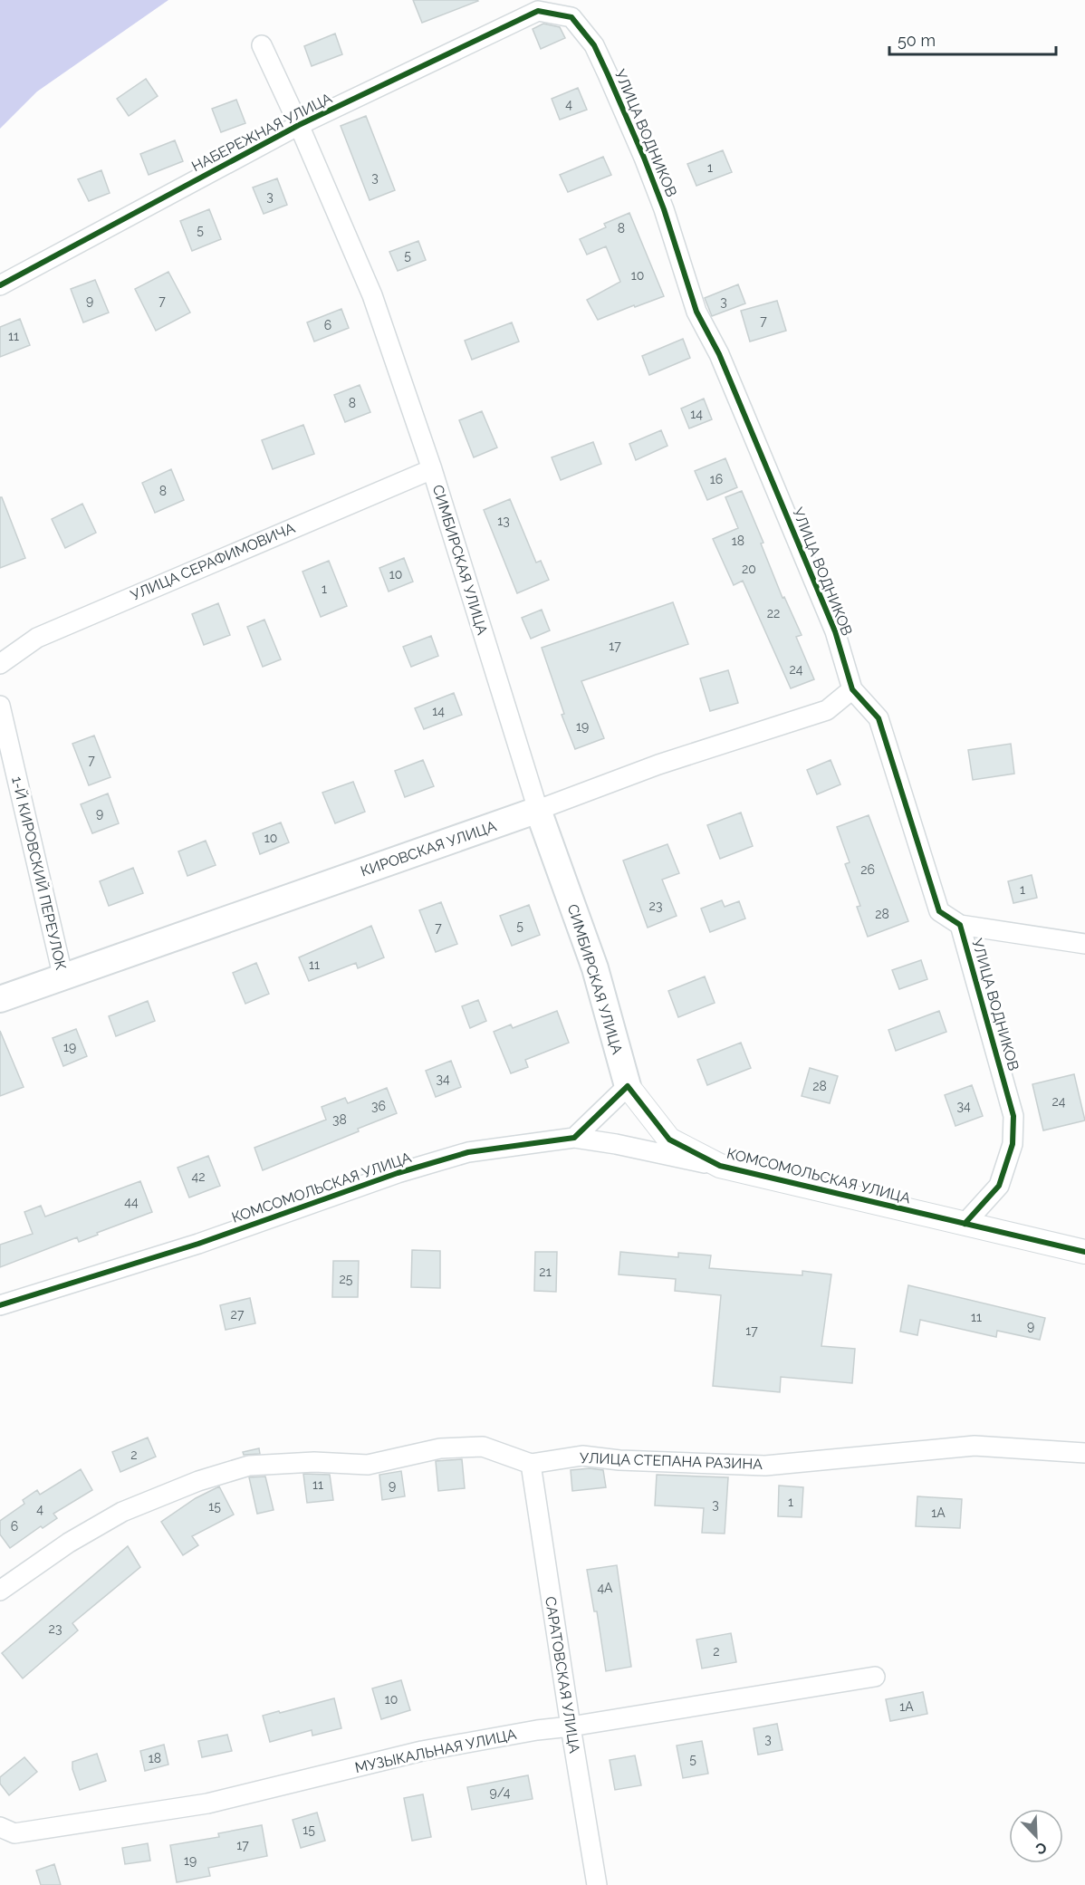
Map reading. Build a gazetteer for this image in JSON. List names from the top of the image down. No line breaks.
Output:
{"streets":{"main road":["СИМБИРСКАЯ УЛИЦА","КИРОВСКАЯ УЛИЦА"],"street":["НАБЕРЕЖНАЯ УЛИЦА","УЛИЦА ВОДНИКОВ","УЛИЦА СЕРАФИМОВИЧА","1-Й КИРОВСКИЙ ПЕРЕУЛОК","КОМСОМОЛЬСКАЯ УЛИЦА","УЛИЦА СТЕПАНА РАЗИНА","САРАТОВСКАЯ УЛИЦА","МУЗЫКАЛЬНАЯ УЛИЦА"]},"crossings":[["НАБЕРЕЖНАЯ УЛИЦА","УЛИЦА ВОДНИКОВ"],["НАБЕРЕЖНАЯ УЛИЦА","СИМБИРСКАЯ УЛИЦА"],["УЛИЦА ВОДНИКОВ","КИРОВСКАЯ УЛИЦА"],["УЛИЦА ВОДНИКОВ","КОМСОМОЛЬСКАЯ УЛИЦА"],["СИМБИРСКАЯ УЛИЦА","УЛИЦА СЕРАФИМОВИЧА"],["СИМБИРСКАЯ УЛИЦА","КИРОВСКАЯ УЛИЦА"],["СИМБИРСКАЯ УЛИЦА","КОМСОМОЛЬСКАЯ УЛИЦА"],["КИРОВСКАЯ УЛИЦА","1-Й КИРОВСКИЙ ПЕРЕУЛОК"],["УЛИЦА СТЕПАНА РАЗИНА","САРАТОВСКАЯ УЛИЦА"],["САРАТОВСКАЯ УЛИЦА","МУЗЫКАЛЬНАЯ УЛИЦА"]],"house_numbers":["4","1","3","3","8","5","5","10","9","7","3","7","6","11","8","14","16","8","13","18","20","10","1","22","17","24","14","19","7","9","10","26","1","23","28","5","7","11","19","34","28","24","36","34","38","42","44","21","25","27","11","9","17","2","11","9","1","3","15","4","1А","6","4А","23","2","10","1А","3","18","5","9/4","15","17","19"],"scale_bar":"50 m","north":"bottom right"}
